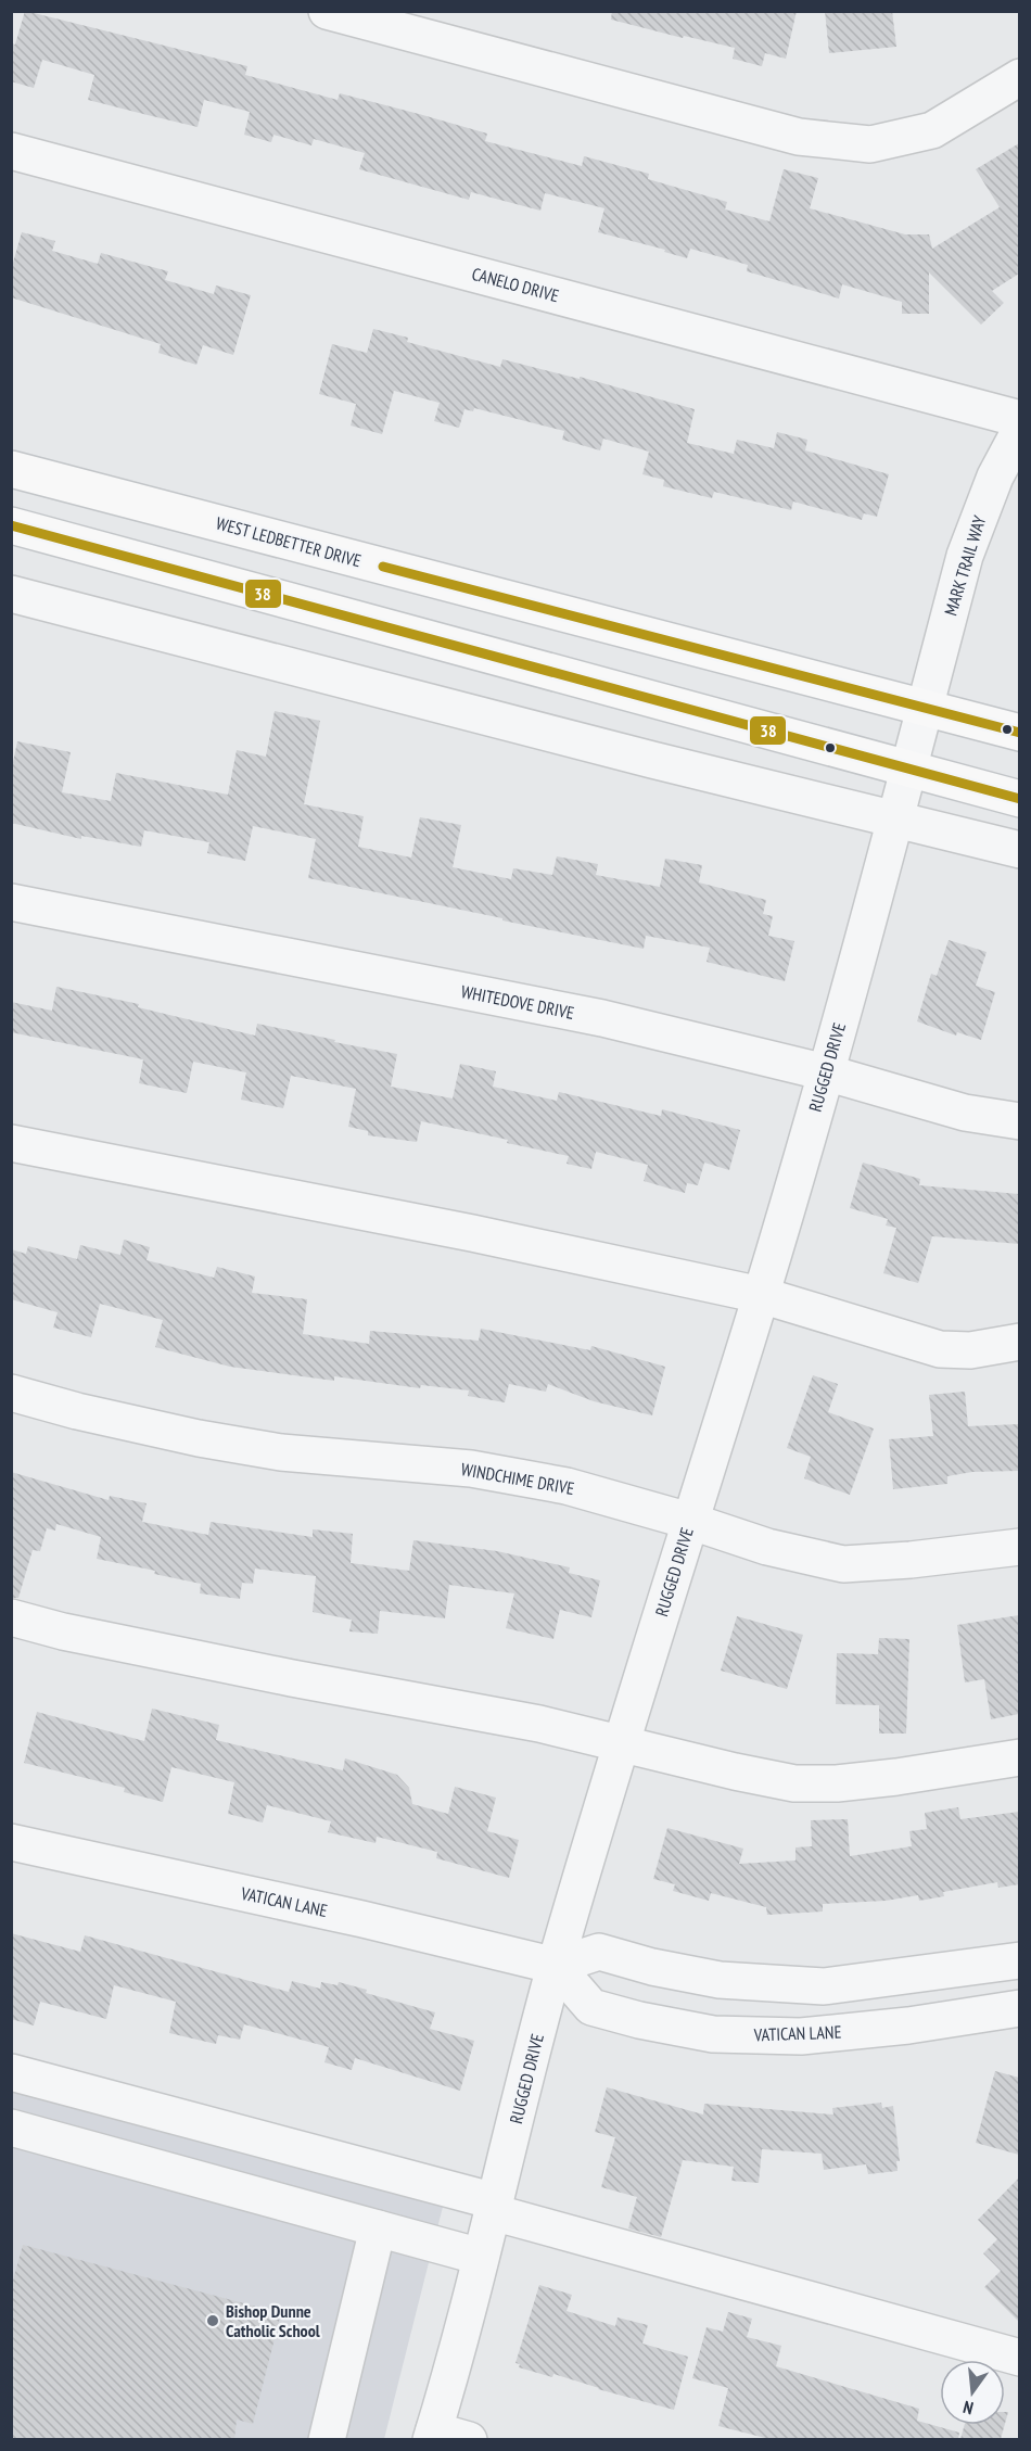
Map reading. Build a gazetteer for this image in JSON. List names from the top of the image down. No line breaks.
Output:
{"streets":{"main road":["WEST LEDBETTER DRIVE"],"street":["CANELO DRIVE","MARK TRAIL WAY","WHITEDOVE DRIVE","RUGGED DRIVE","WINDCHIME DRIVE","VATICAN LANE"]},"crossings":[["WEST LEDBETTER DRIVE","MARK TRAIL WAY"],["WEST LEDBETTER DRIVE","RUGGED DRIVE"],["MARK TRAIL WAY","RUGGED DRIVE"],["WHITEDOVE DRIVE","RUGGED DRIVE"],["RUGGED DRIVE","WINDCHIME DRIVE"],["RUGGED DRIVE","VATICAN LANE"]],"places":["Bishop Dunne Catholic School"],"lines":["transit line 38"],"north":"bottom"}
